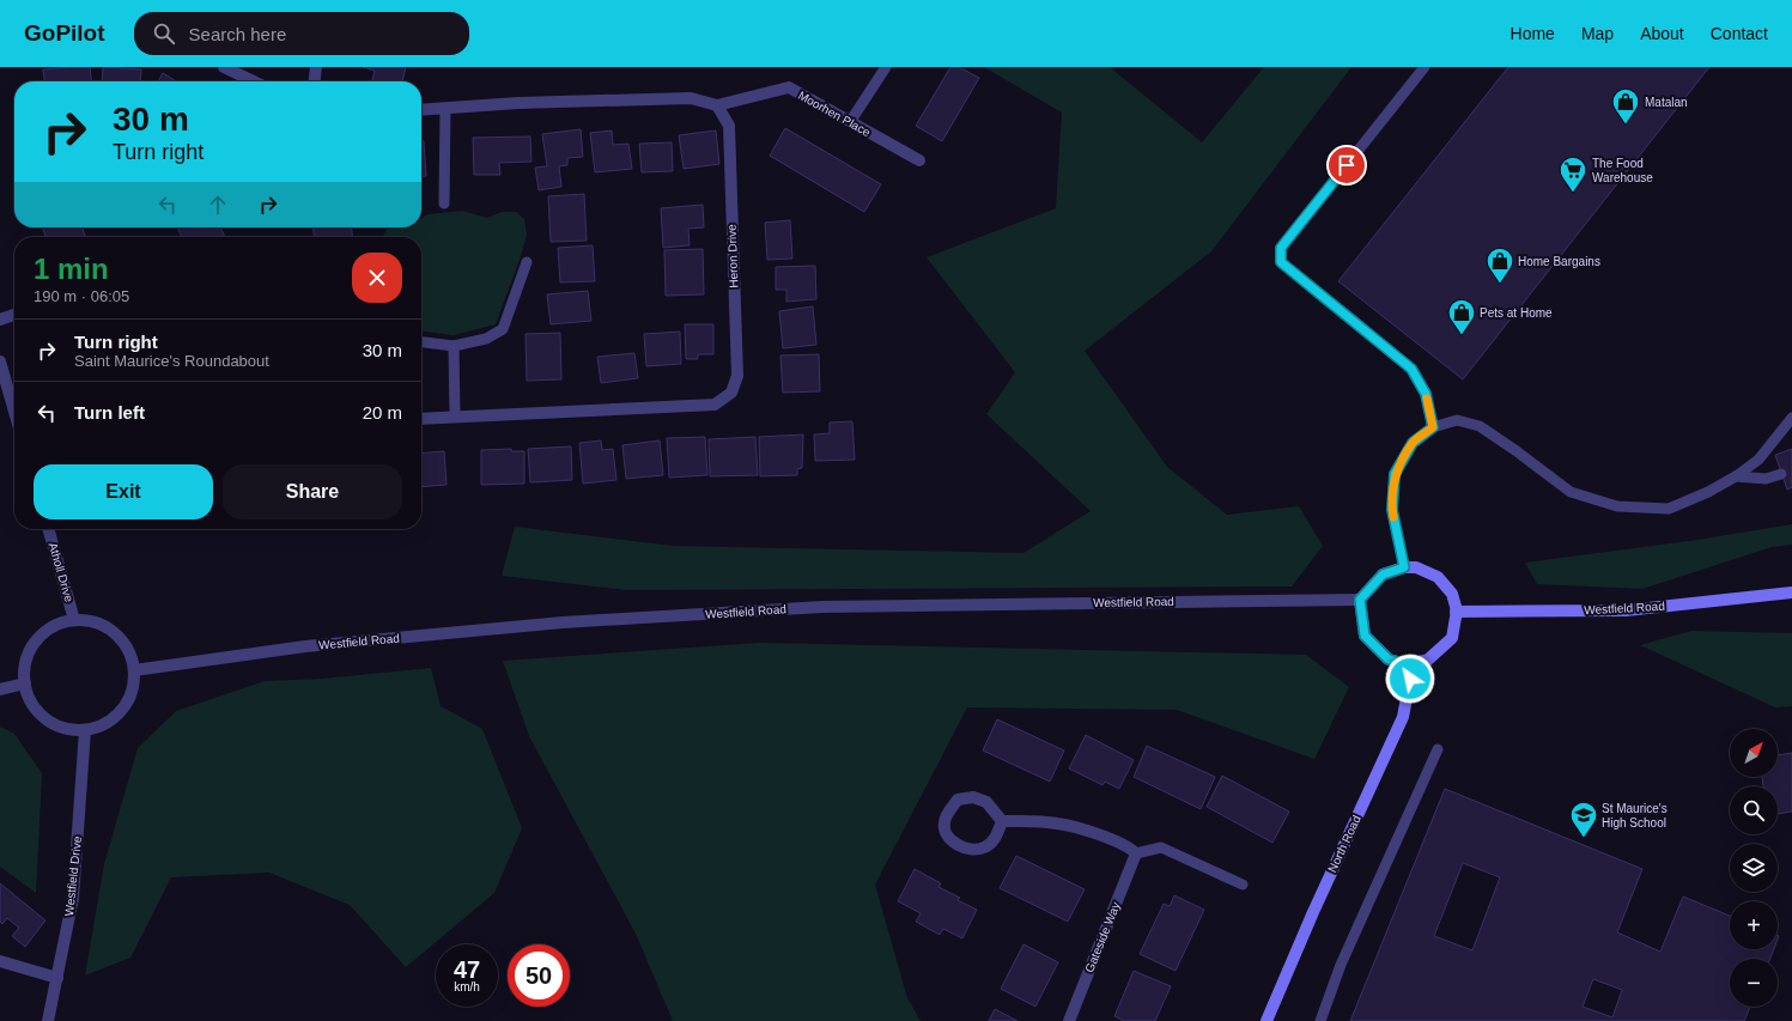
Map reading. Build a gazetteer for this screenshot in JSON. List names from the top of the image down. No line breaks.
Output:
{"streets":{"main road":["Westfield Road","North Road"],"street":["Moorhen Place","Heron Drive","Atholl Drive","Westfield Drive","Gateside Way"]},"crossings":[["Moorhen Place","Heron Drive"],["Atholl Drive","Westfield Road"],["Atholl Drive","Westfield Drive"],["Westfield Road","North Road"],["Westfield Road","Westfield Drive"]],"places":{"shop":["Matalan","Home Bargains","Pets at Home"],"supermarket":["The Food Warehouse"],"school or university":["St Maurice's High School"]},"north":"top right","page":{"header":"GoPilot","search":"Search here","nav":["Home","Map","About","Contact"],"turn":["30 m","Turn right"],"heading":["1 min","190 m · 06:05"],"list":[{"name":"Turn right","note":"Saint Maurice's Roundabout","value":"30 m"},{"name":"Turn left","value":"20 m"}],"buttons":["Exit","Share"],"map_buttons":["+","−"],"speed":"47 km/h","limit":"50"}}
